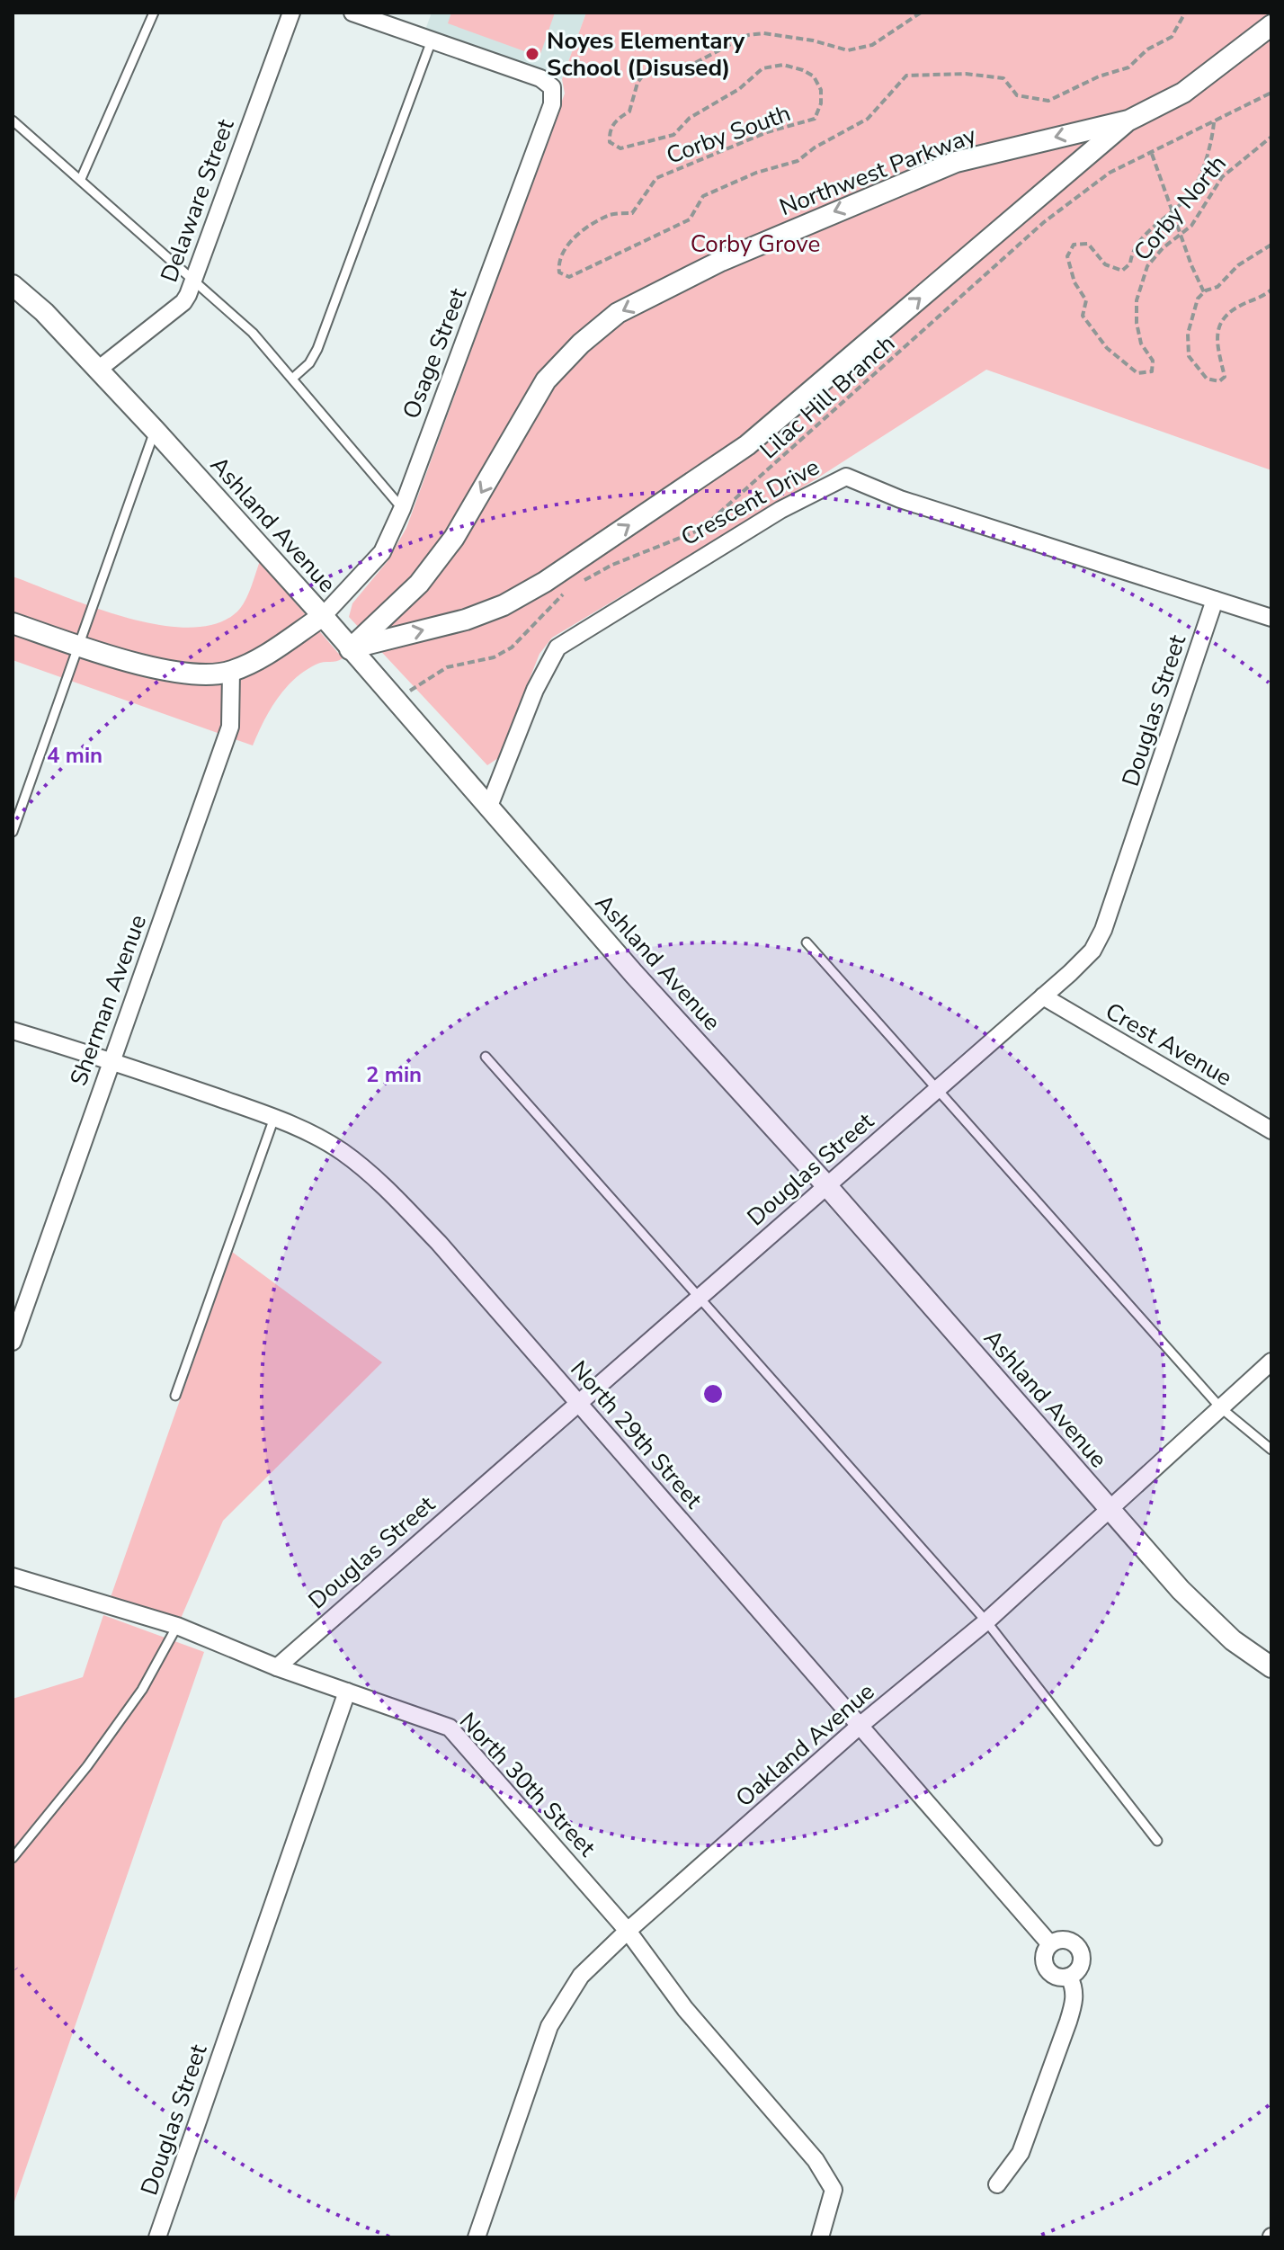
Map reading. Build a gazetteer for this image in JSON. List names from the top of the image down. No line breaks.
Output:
{"streets":{"street":["Northwest Parkway","Delaware Street","Osage Street","Crescent Drive","Ashland Avenue","Douglas Street","Sherman Avenue","Crest Avenue","North 29th Street","Oakland Avenue","North 30th Street"],"path":["Corby South","Corby North","Lilac Hill Branch"]},"crossings":[["Northwest Parkway","Crescent Drive"],["Northwest Parkway","Ashland Avenue"],["Delaware Street","Ashland Avenue"],["Corby North","Lilac Hill Branch"],["Osage Street","Ashland Avenue"],["Crescent Drive","Ashland Avenue"],["Crescent Drive","Douglas Street"],["Ashland Avenue","Douglas Street"],["Ashland Avenue","Oakland Avenue"],["Douglas Street","Crest Avenue"],["Douglas Street","North 29th Street"],["Douglas Street","North 30th Street"],["Sherman Avenue","North 29th Street"],["North 29th Street","Oakland Avenue"],["Oakland Avenue","North 30th Street"]],"one_way":["Northwest Parkway","Crescent Drive"],"parks":["Corby Grove"],"places":["Noyes Elementary School (Disused)"],"rings":["4 min","2 min"]}
